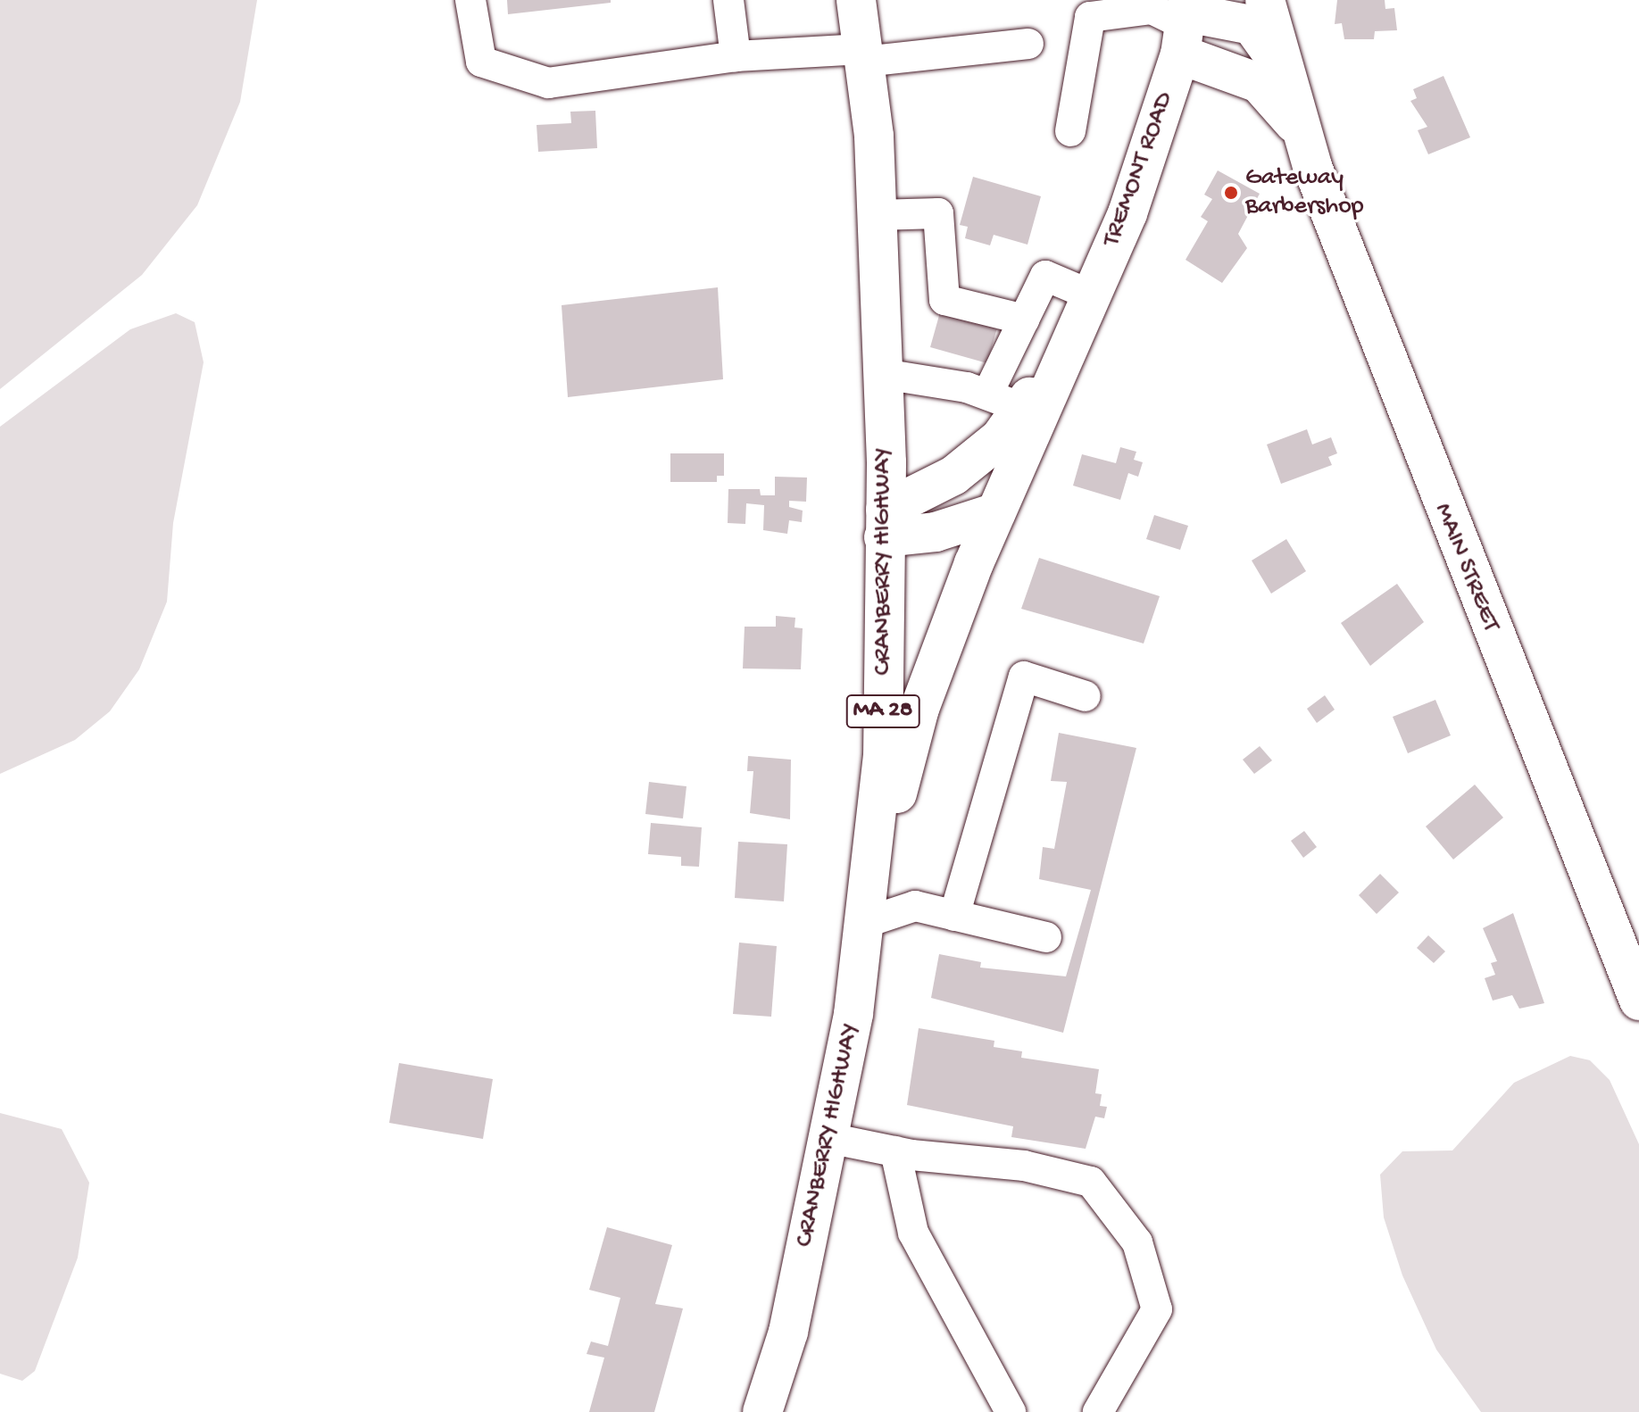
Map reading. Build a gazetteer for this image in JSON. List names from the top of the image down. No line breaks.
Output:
{"streets":{"main road":["TREMONT ROAD","CRANBERRY HIGHWAY","MAIN STREET","MA 28"]},"crossings":[["TREMONT ROAD","CRANBERRY HIGHWAY"],["TREMONT ROAD","MAIN STREET"]],"places":["Gateway Barbershop"]}
